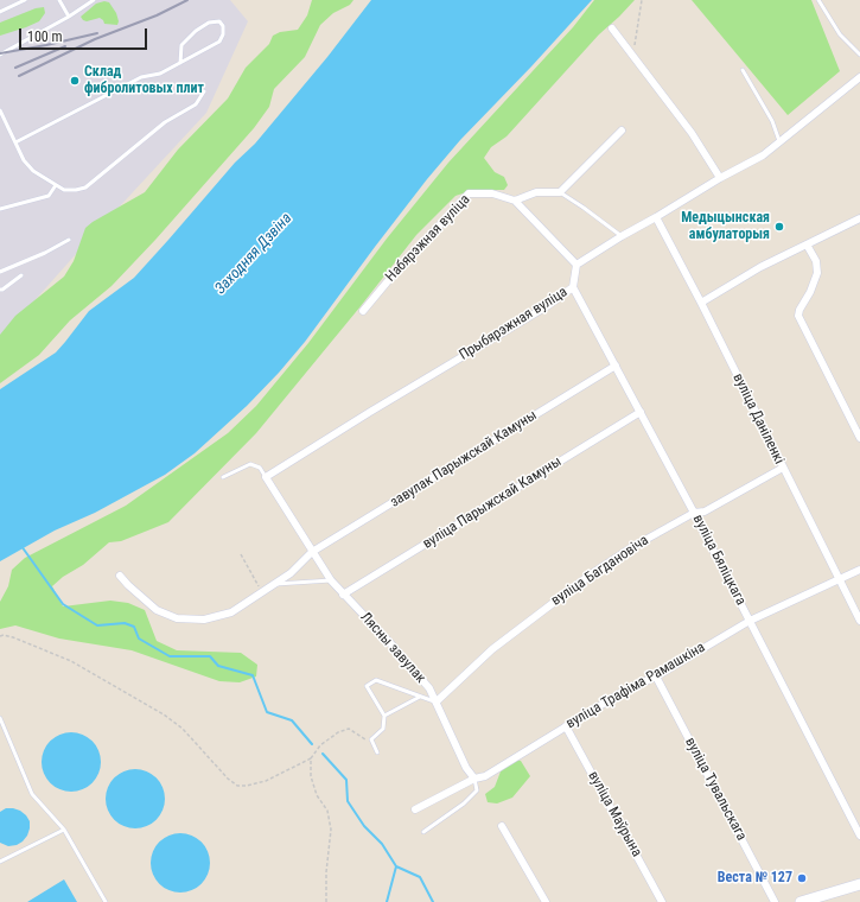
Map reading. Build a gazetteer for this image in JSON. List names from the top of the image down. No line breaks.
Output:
{"streets":{"street":["Набярэжная вуліца","Прыбярэжная вуліца","вуліца Даніленкі","завулак Парыжскай Камуны","вуліца Парыжскай Камуны","вуліца Бяліцкага","вуліца Багдановіча","Лясны завулак","вуліца Трафіма Рамашкіна","вуліца Тувальскага","вуліца Маўрына"]},"crossings":[["Прыбярэжная вуліца","вуліца Бяліцкага"],["Прыбярэжная вуліца","Лясны завулак"],["вуліца Даніленкі","вуліца Багдановіча"],["вуліца Даніленкі","вуліца Трафіма Рамашкіна"],["завулак Парыжскай Камуны","вуліца Бяліцкага"],["завулак Парыжскай Камуны","Лясны завулак"],["вуліца Парыжскай Камуны","вуліца Бяліцкага"],["вуліца Парыжскай Камуны","Лясны завулак"],["вуліца Бяліцкага","вуліца Багдановіча"],["вуліца Бяліцкага","вуліца Трафіма Рамашкіна"],["вуліца Багдановіча","Лясны завулак"],["Лясны завулак","вуліца Трафіма Рамашкіна"],["вуліца Трафіма Рамашкіна","вуліца Тувальскага"],["вуліца Трафіма Рамашкіна","вуліца Маўрына"]],"water":["Заходняя Дзвіна"],"places":["Склад фибролитовых плит","Медыцынская амбулаторыя","Веста № 127"],"scale_bar":"100 m"}
